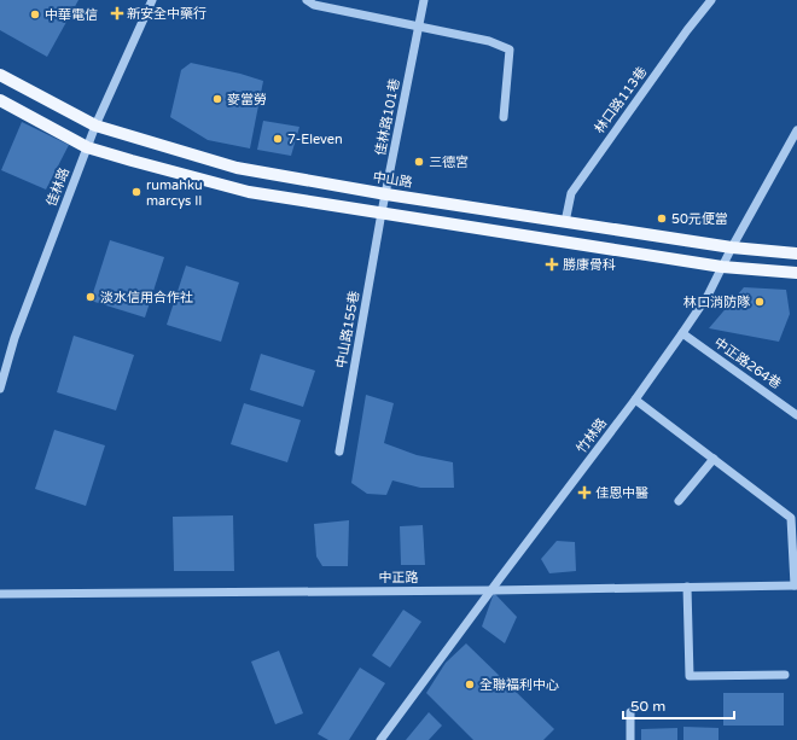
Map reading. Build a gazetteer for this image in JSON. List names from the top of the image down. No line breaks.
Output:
{"streets":{"main road":["中山路"],"street":["林口路113巷","佳林路101巷","佳林路","中山路155巷","中正路264巷","竹林路","中正路"]},"crossings":[["林口路113巷","中山路"],["佳林路101巷","中山路"],["佳林路101巷","中山路155巷"],["中山路","佳林路"],["中山路","竹林路"],["中正路264巷","竹林路"],["竹林路","中正路"]],"places":{"health":["新安全中藥行","勝康骨科","佳恩中醫"],"other":["中華電信","麥當勞","7-Eleven","三德宮","rumahku marcys II","50元便當","淡水信用合作社","林口消防隊","全聯福利中心"]},"scale_bar":"50 m"}
